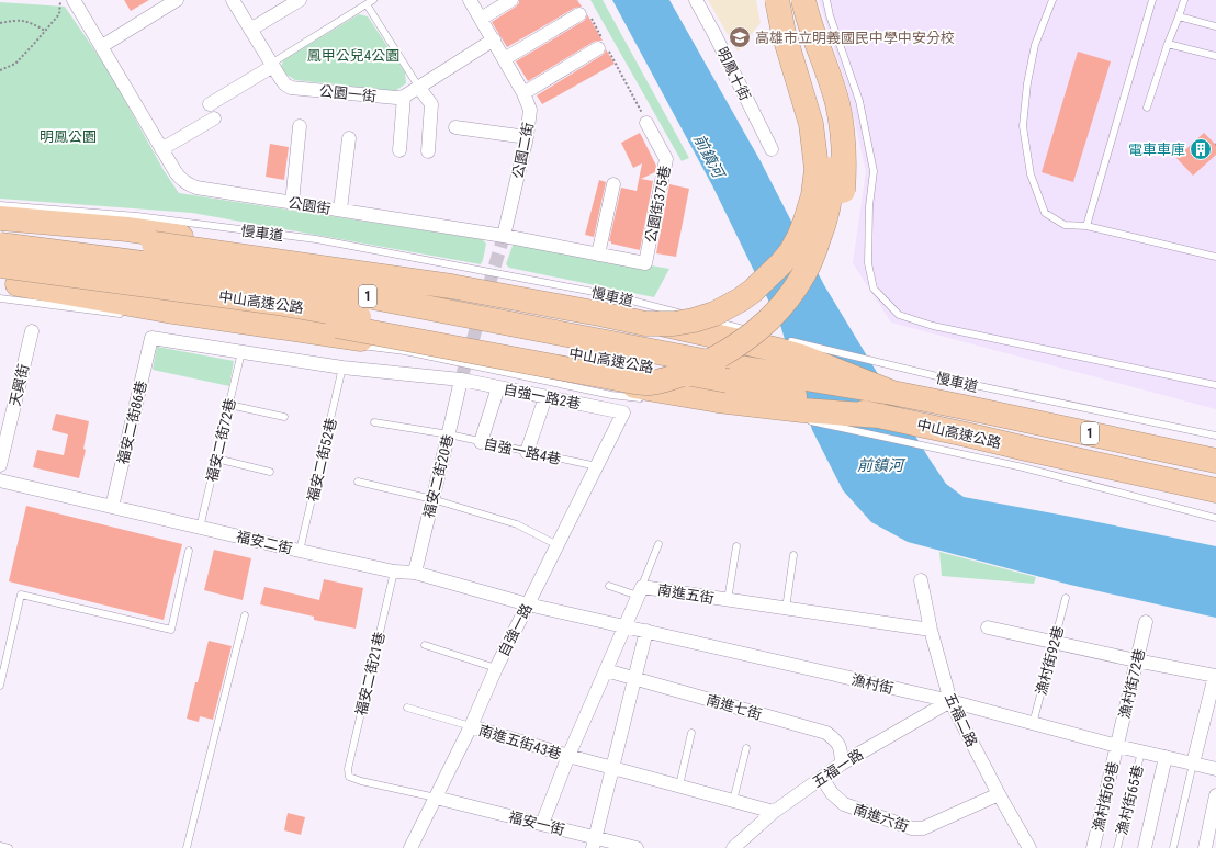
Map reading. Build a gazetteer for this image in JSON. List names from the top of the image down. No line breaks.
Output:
{"streets":{"highway":["1","中山高速公路"],"street":["明鳳十街","公園一街","公園二街","公園街375巷","公園街","天興街","自強一路2巷","福安二街86巷","福安二街20巷","福安二街","南進五街","自強一路","漁村街","漁村街72巷","南進七街","五福二路","南進五街43巷","五福一路","漁村街69巷","南進六街","福安一街"],"lane":["慢車道","福安二街72巷","自強一路4巷","福安二街52巷","漁村街92巷","福安二街21巷","漁村街65巷"]},"crossings":[["公園二街","公園街"],["公園街375巷","公園街"],["自強一路2巷","福安二街86巷"],["自強一路2巷","福安二街72巷"],["自強一路2巷","福安二街52巷"],["自強一路2巷","福安二街20巷"],["自強一路2巷","自強一路"],["福安二街86巷","福安二街"],["福安二街72巷","福安二街"],["自強一路4巷","福安二街20巷"],["自強一路4巷","自強一路"],["福安二街52巷","福安二街"],["福安二街20巷","福安二街"],["福安二街","自強一路"],["福安二街","福安二街21巷"],["福安二街","漁村街"],["南進五街","漁村街"],["南進五街","南進七街"],["南進五街","五福二路"],["南進五街","南進五街43巷"],["南進五街","福安一街"],["自強一路","福安二街21巷"],["自強一路","漁村街"],["自強一路","南進五街43巷"],["自強一路","福安一街"],["漁村街92巷","漁村街"],["福安二街21巷","福安一街"],["漁村街","漁村街72巷"],["漁村街","五福二路"],["漁村街","五福一路"],["漁村街","漁村街69巷"],["漁村街","漁村街65巷"],["漁村街72巷","漁村街69巷"],["南進七街","五福一路"],["五福二路","五福一路"],["五福二路","南進六街"],["五福一路","南進六街"]],"water":["前鎮河"],"parks":["鳳甲公兒4公園","明鳳公園"],"places":{"school or university":["高雄市立明義國民中學中安分校"],"building":["電車車庫"]}}
